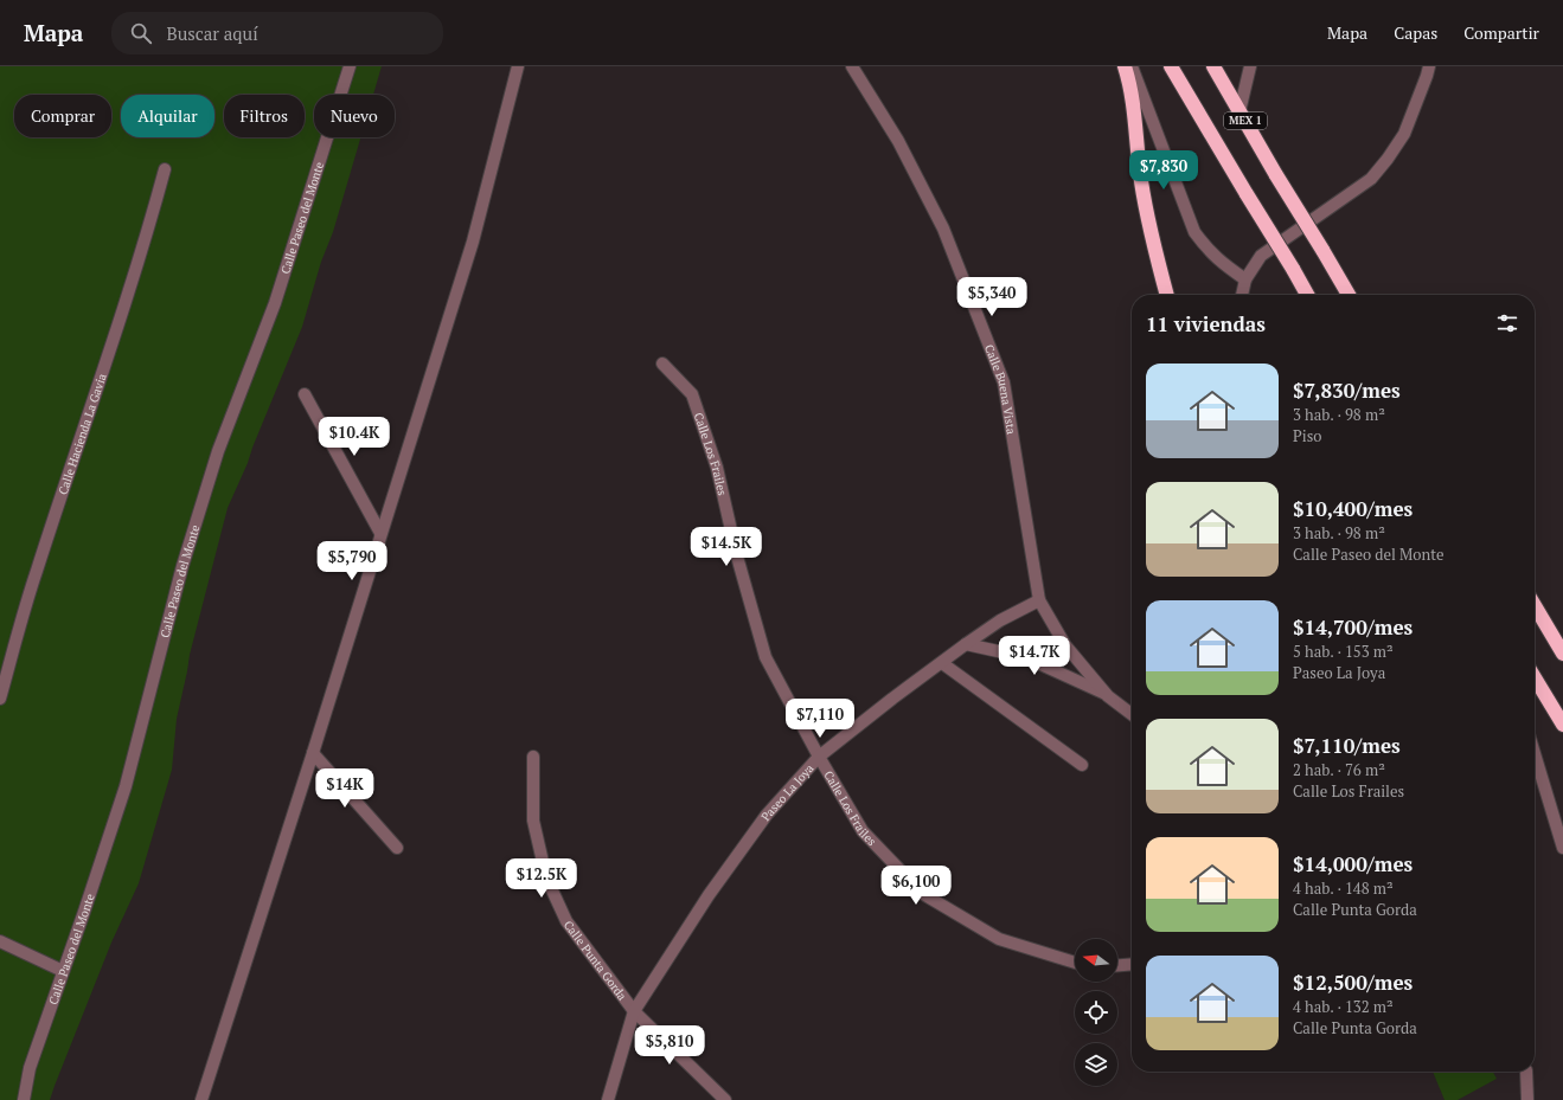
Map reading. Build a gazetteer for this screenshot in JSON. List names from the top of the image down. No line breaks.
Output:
{"streets":{"highway":["MEX 1"],"street":["Calle Paseo del Monte","Calle Buena Vista","Calle Hacienda La Gavia","Calle Los Frailes","Paseo La Joya","Calle Punta Gorda"]},"crossings":[["Calle Buena Vista","Paseo La Joya"],["Calle Los Frailes","Paseo La Joya"],["Paseo La Joya","Calle Punta Gorda"]],"north":"left","page":{"header":"Mapa","search":"Buscar aquí","nav":["Mapa","Capas","Compartir"],"chip":["Comprar","Alquilar","Filtros","Nuevo"],"price":["$7,830","$5,340","$10.4K","$14.5K","$5,790","$14.7K","$7,110","$14K","$12.5K","$6,100","$5,810"],"heading":"11 viviendas","list":[{"name":"$7,830/mes","note":"3 hab. · 98 m² · Piso"},{"name":"$10,400/mes","note":"3 hab. · 98 m² · Calle Paseo del Monte"},{"name":"$14,700/mes","note":"5 hab. · 153 m² · Paseo La Joya"},{"name":"$7,110/mes","note":"2 hab. · 76 m² · Calle Los Frailes"},{"name":"$14,000/mes","note":"4 hab. · 148 m² · Calle Punta Gorda"},{"name":"$12,500/mes","note":"4 hab. · 132 m² · Calle Punta Gorda"}]}}
